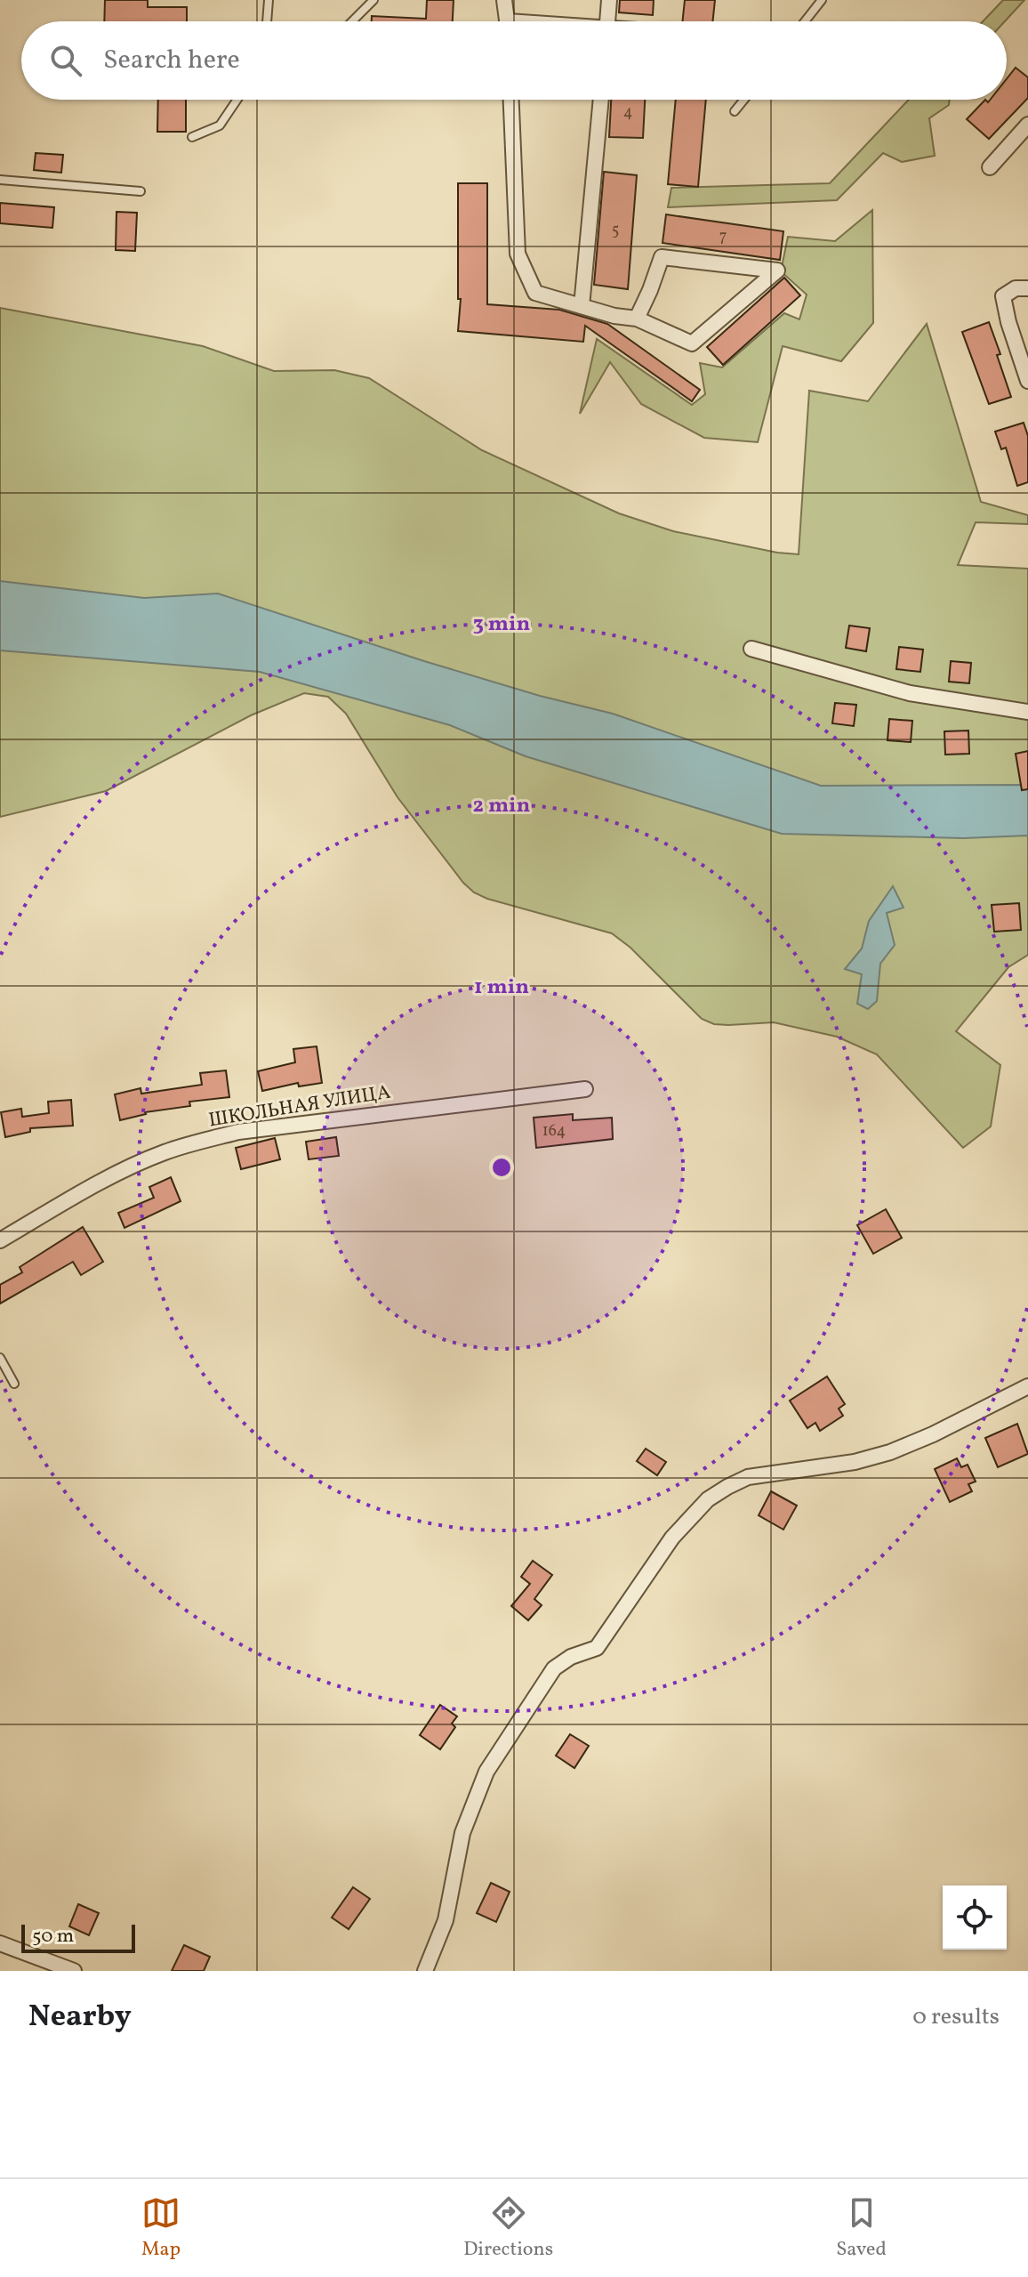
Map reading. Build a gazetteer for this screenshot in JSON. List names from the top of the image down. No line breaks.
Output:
{"streets":{"street":["ШКОЛЬНАЯ УЛИЦА"]},"house_numbers":["4","5","7","164"],"scale_bar":"50 m","page":{"search":"Search here","scale":"50 m","heading":["Nearby","0 results"],"nav":["Map","Directions","Saved"]},"rings":["3 min","2 min","1 min"]}
